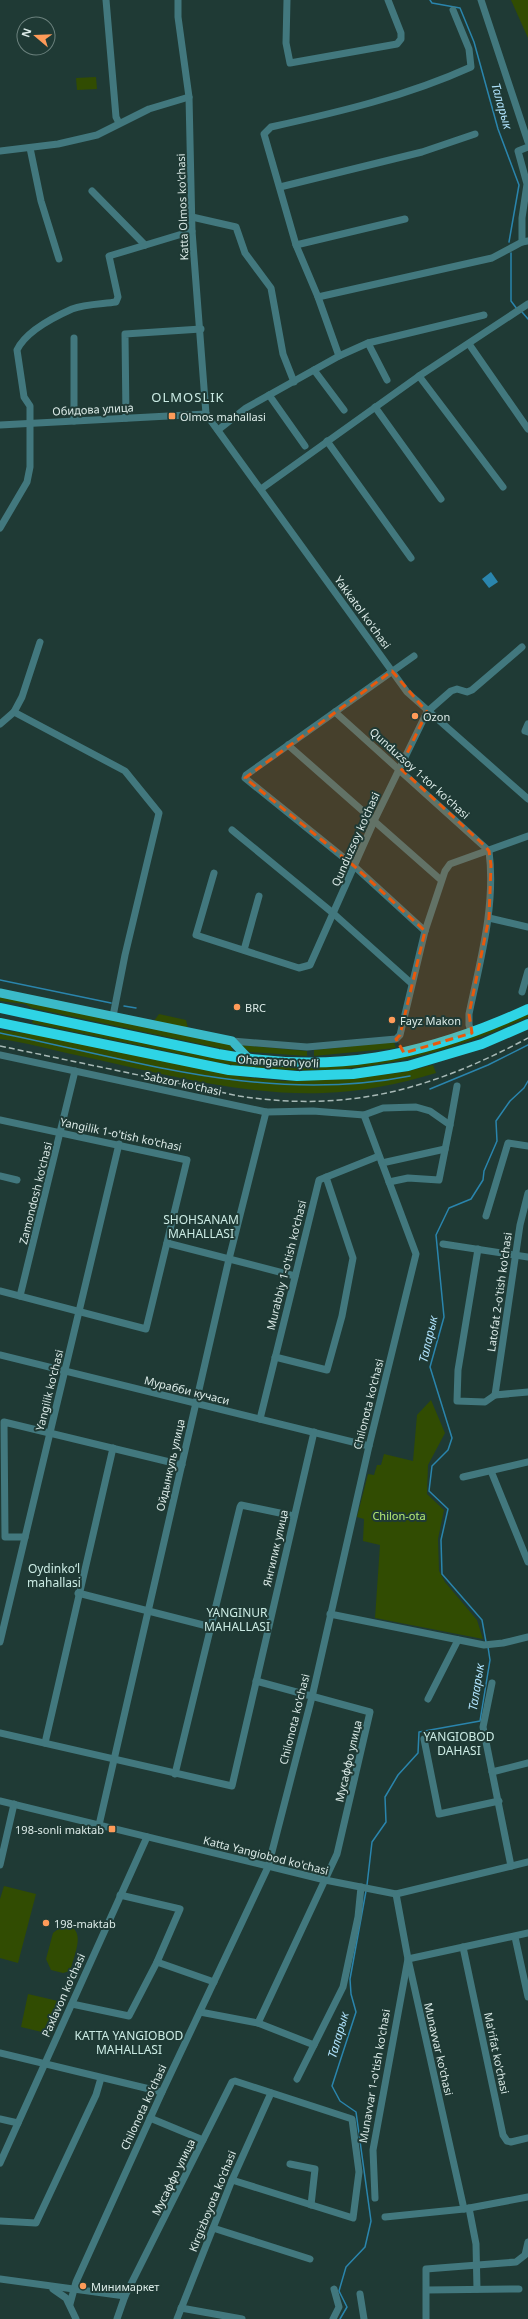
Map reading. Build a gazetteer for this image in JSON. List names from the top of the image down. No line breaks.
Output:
{"streets":{"highway":["Ohangaron yoʻli"],"street":["Katta Olmos ko'chasi","Обидова улица","Yakkatol ko'chasi","Qunduzsoy 1-tor ko'chasi","Qunduzsoy ko'chasi","Sabzor ko'chasi","Yangilik 1-o'tish ko'chasi","Zamondosh ko'chasi","Murabbiy 1-o'tish ko'chasi","Latofat 2-o'tish ko'chasi","Yangilik ko'chasi","Мурабби кучаси","Chilonota ko'chasi","Ойдынкуль улица","Янгилик улица","Мусаффо улица","Katta Yangiobod ko'chasi","Paxlavon ko'chasi","Munavvar ko'chasi","Ma'rifat ko'chasi","Munavvar 1-o'tish ko'chasi","Kirgizboyota ko'chasi"]},"crossings":[["Katta Olmos ko'chasi","Обидова улица"],["Katta Olmos ko'chasi","Yakkatol ko'chasi"],["Обидова улица","Yakkatol ko'chasi"],["Yakkatol ko'chasi","Qunduzsoy ko'chasi"],["Qunduzsoy 1-tor ko'chasi","Qunduzsoy ko'chasi"],["Sabzor ko'chasi","Zamondosh ko'chasi"],["Sabzor ko'chasi","Chilonota ko'chasi"],["Sabzor ko'chasi","Ойдынкуль улица"],["Yangilik 1-o'tish ko'chasi","Zamondosh ko'chasi"],["Yangilik 1-o'tish ko'chasi","Yangilik ko'chasi"],["Murabbiy 1-o'tish ko'chasi","Мурабби кучаси"],["Yangilik ko'chasi","Мурабби кучаси"],["Мурабби кучаси","Chilonota ko'chasi"],["Мурабби кучаси","Ойдынкуль улица"],["Мурабби кучаси","Янгилик улица"],["Chilonota ko'chasi","Мусаффо улица"],["Chilonota ko'chasi","Katta Yangiobod ko'chasi"],["Ойдынкуль улица","Katta Yangiobod ko'chasi"],["Янгилик улица","Мусаффо улица"],["Мусаффо улица","Katta Yangiobod ko'chasi"],["Мусаффо улица","Kirgizboyota ko'chasi"],["Katta Yangiobod ko'chasi","Paxlavon ko'chasi"],["Katta Yangiobod ko'chasi","Munavvar ko'chasi"],["Munavvar ko'chasi","Munavvar 1-o'tish ko'chasi"]],"districts":["OLMOSLIK","SHOHSANAM MAHALLASI","Oydinkoʻl mahallasi","YANGINUR MAHALLASI","YANGIOBOD DAHASI","KATTA YANGIOBOD MAHALLASI"],"water":["Таларык"],"parks":["Chilon-ota"],"places":{"transit":["Olmos mahallasi","198-sonli maktab"],"other":["Ozon","BRC","Fayz Makon","198-maktab","Минимаркет"]},"north":"left"}
